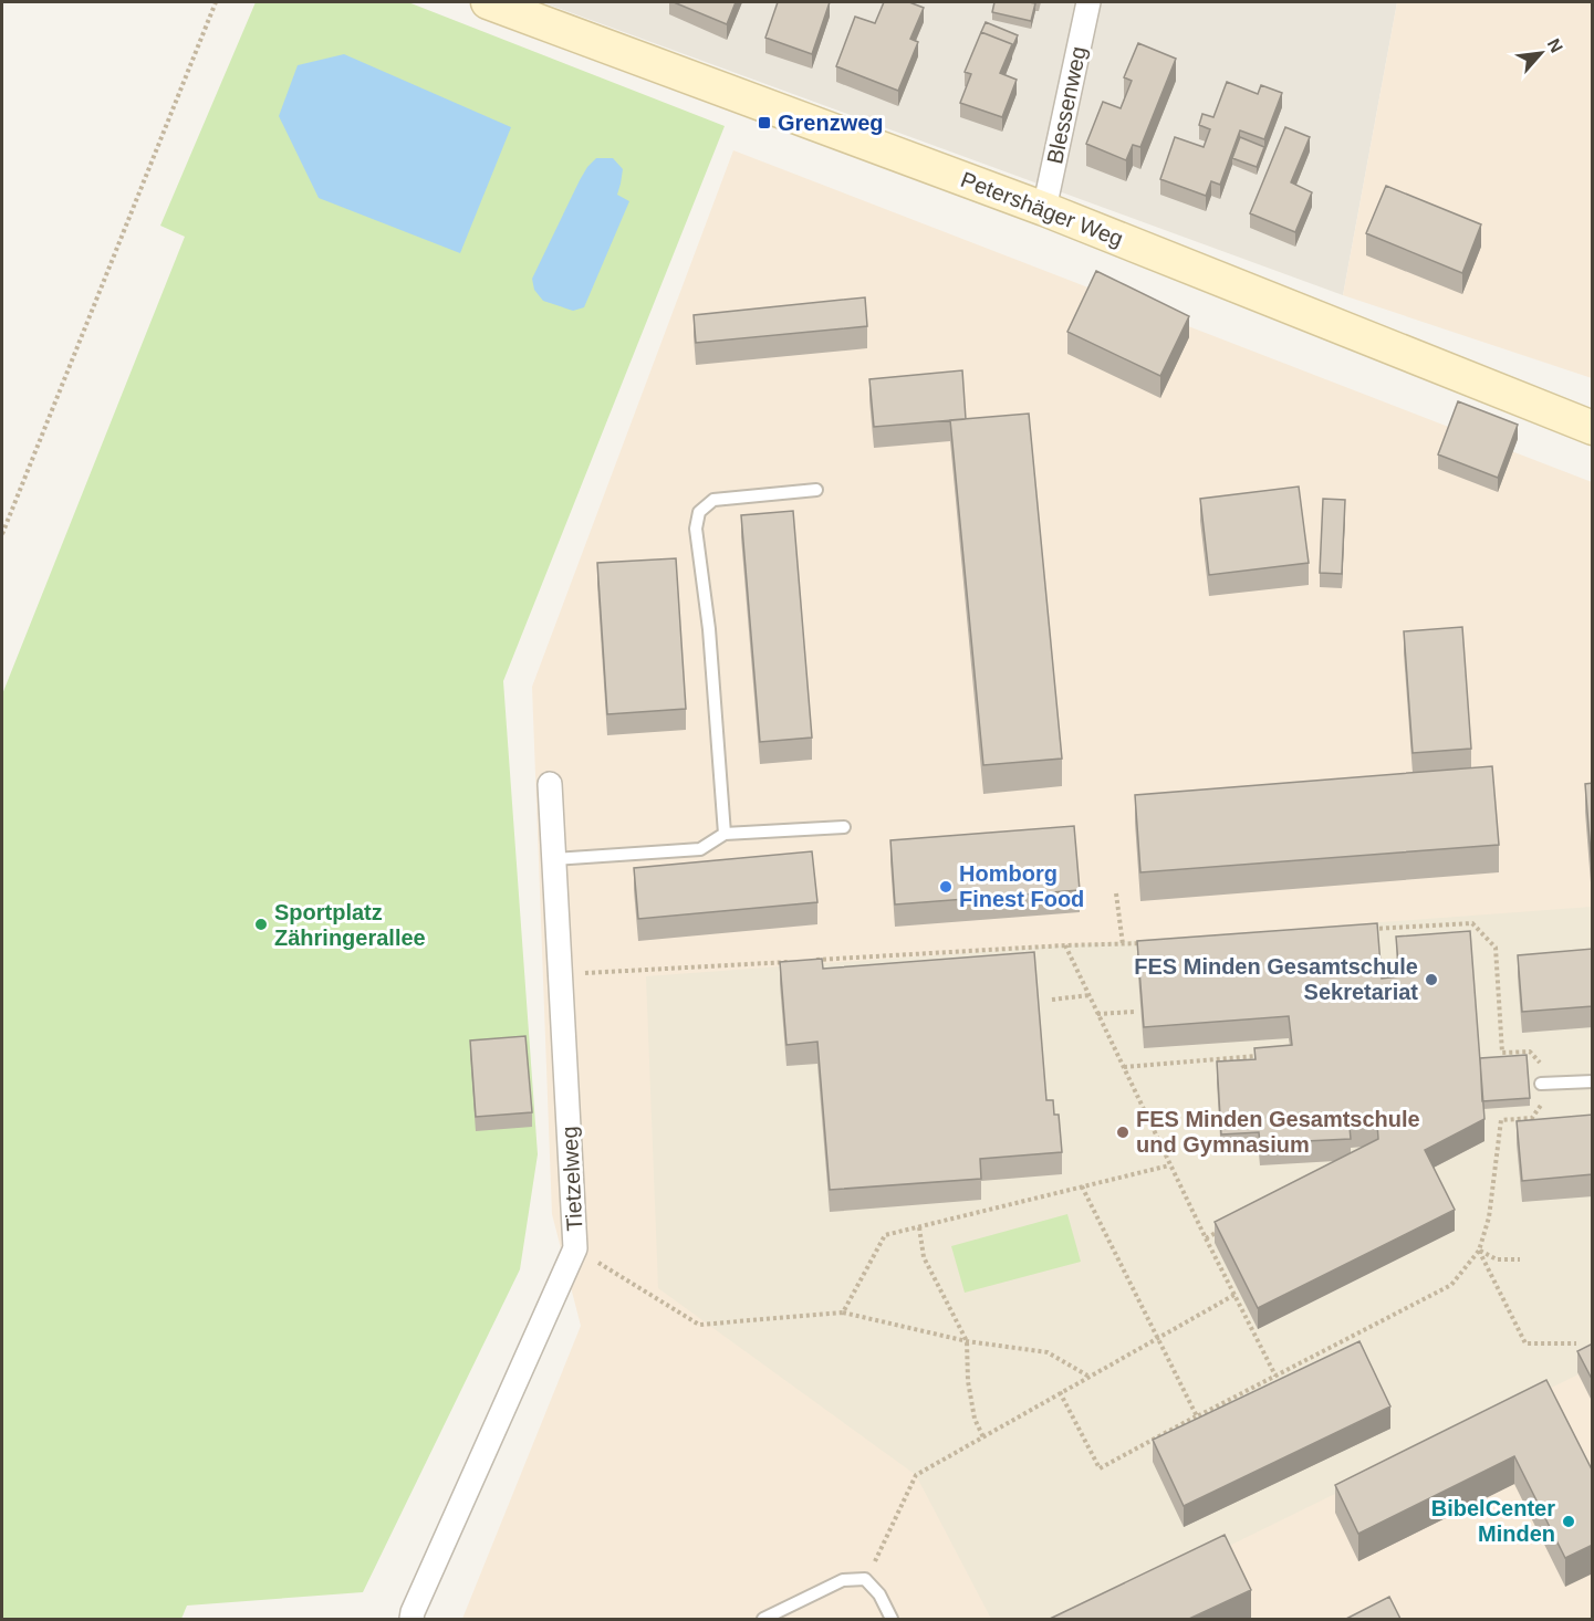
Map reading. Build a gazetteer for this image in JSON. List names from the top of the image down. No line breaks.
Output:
{"streets":{"street":["Blessenweg","Petershäger Weg","Tietzelweg"]},"crossings":[["Blessenweg","Petershäger Weg"]],"places":{"transit":["Grenzweg"],"other":["Homborg Finest Food","Sportplatz Zähringerallee","FES Minden Gesamtschule Sekretariat","FES Minden Gesamtschule und Gymnasium","BibelCenter Minden"]},"north":"top right"}
